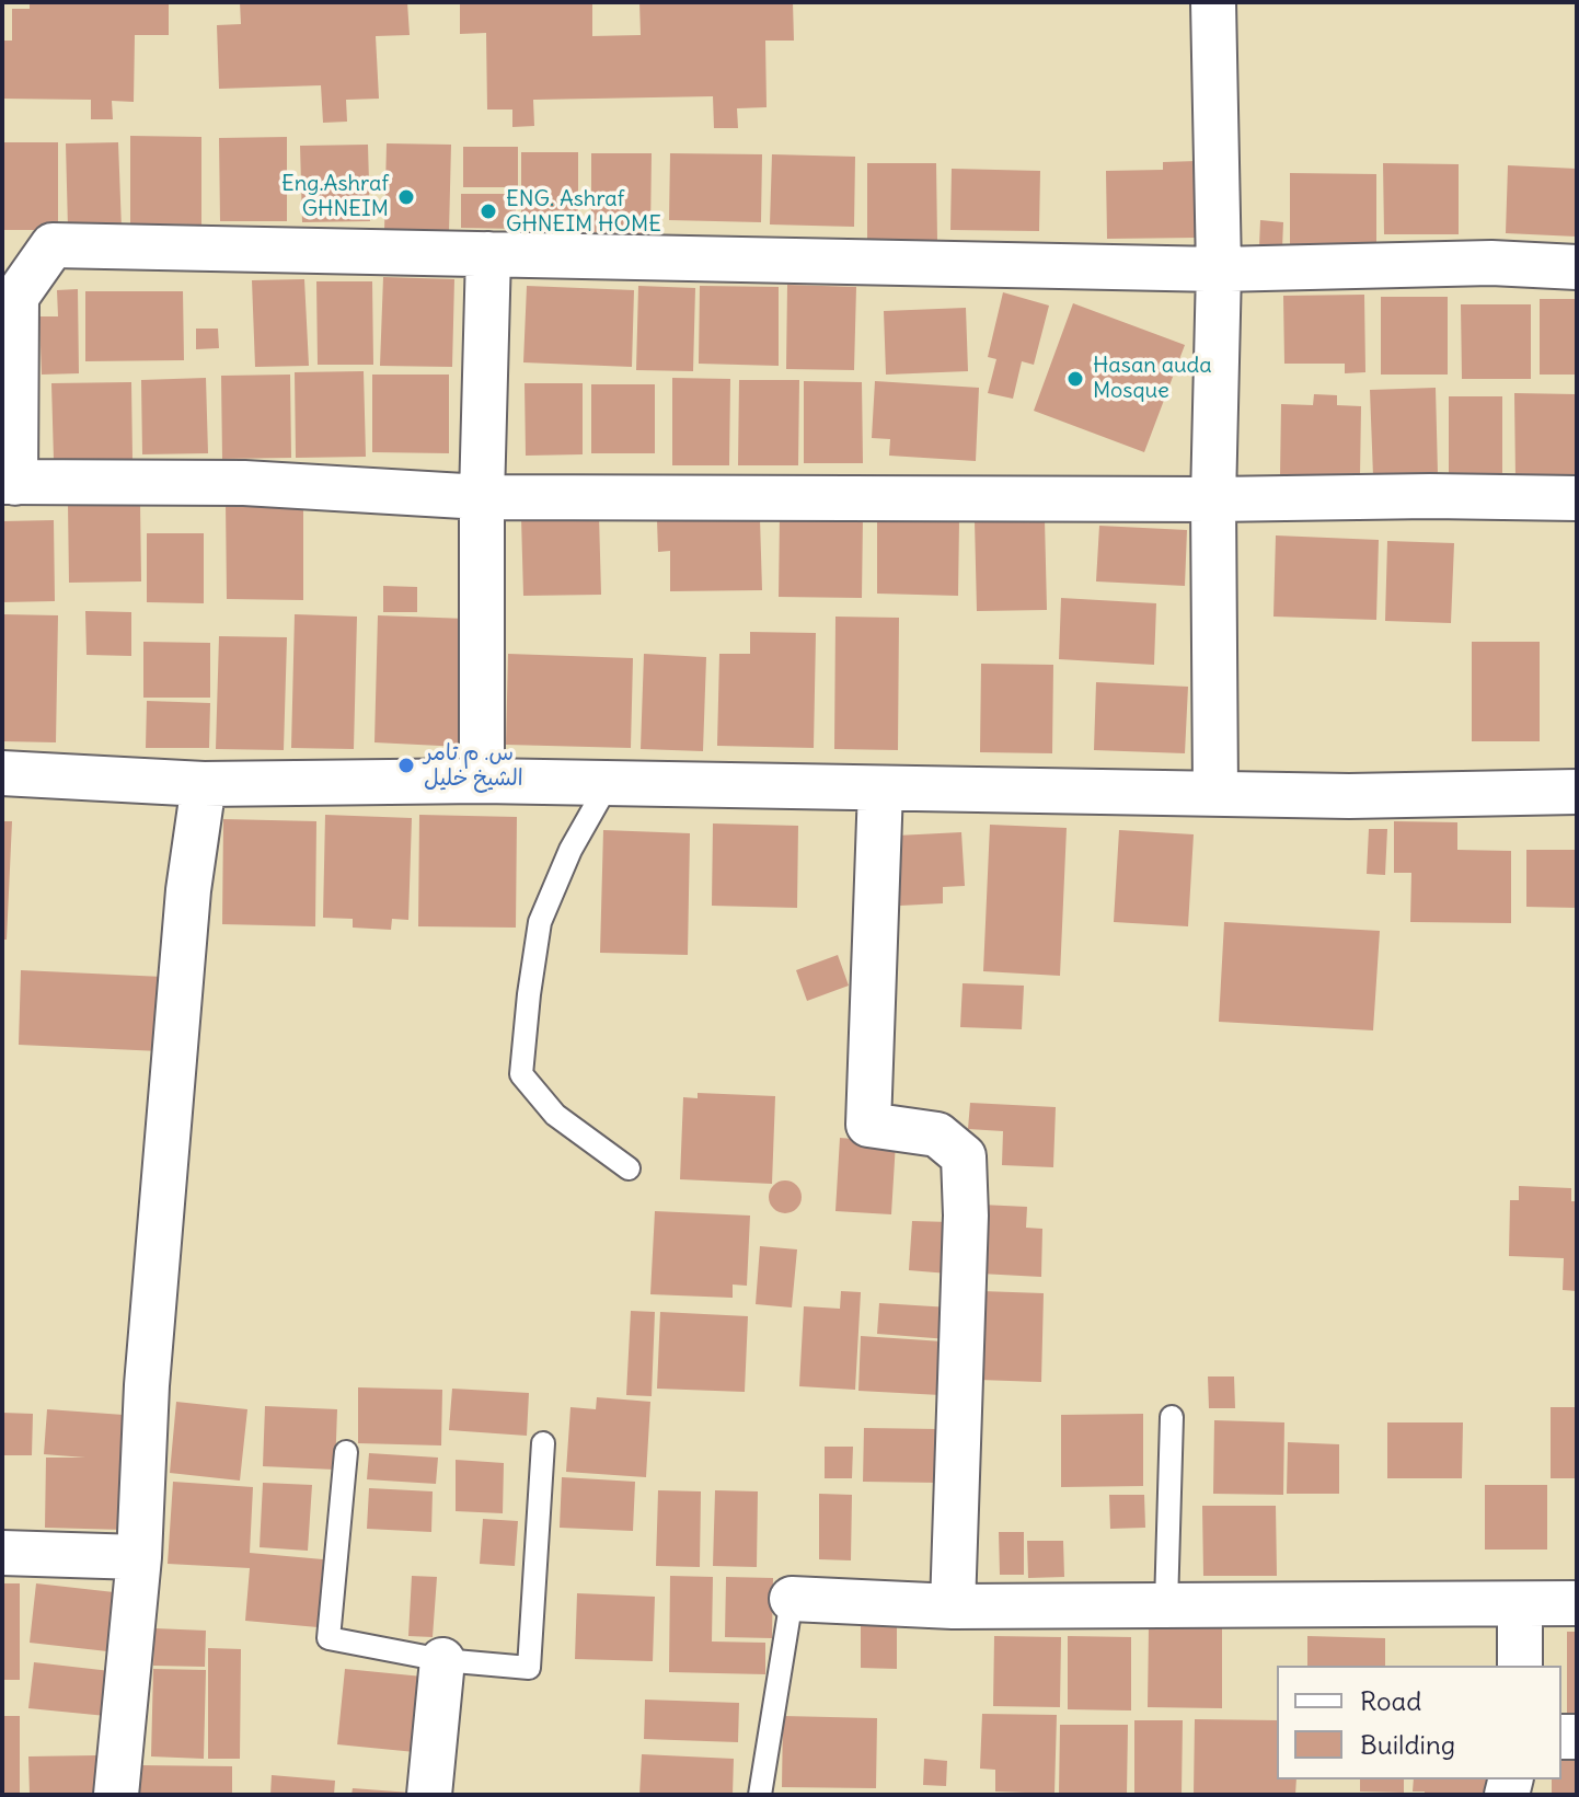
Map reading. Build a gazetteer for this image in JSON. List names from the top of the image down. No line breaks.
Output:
{"places":["Eng.Ashraf GHNEIM","ENG. Ashraf GHNEIM HOME","Hasan auda Mosque","س. م تامر الشيخ خليل"],"legend":["Road","Building"]}
